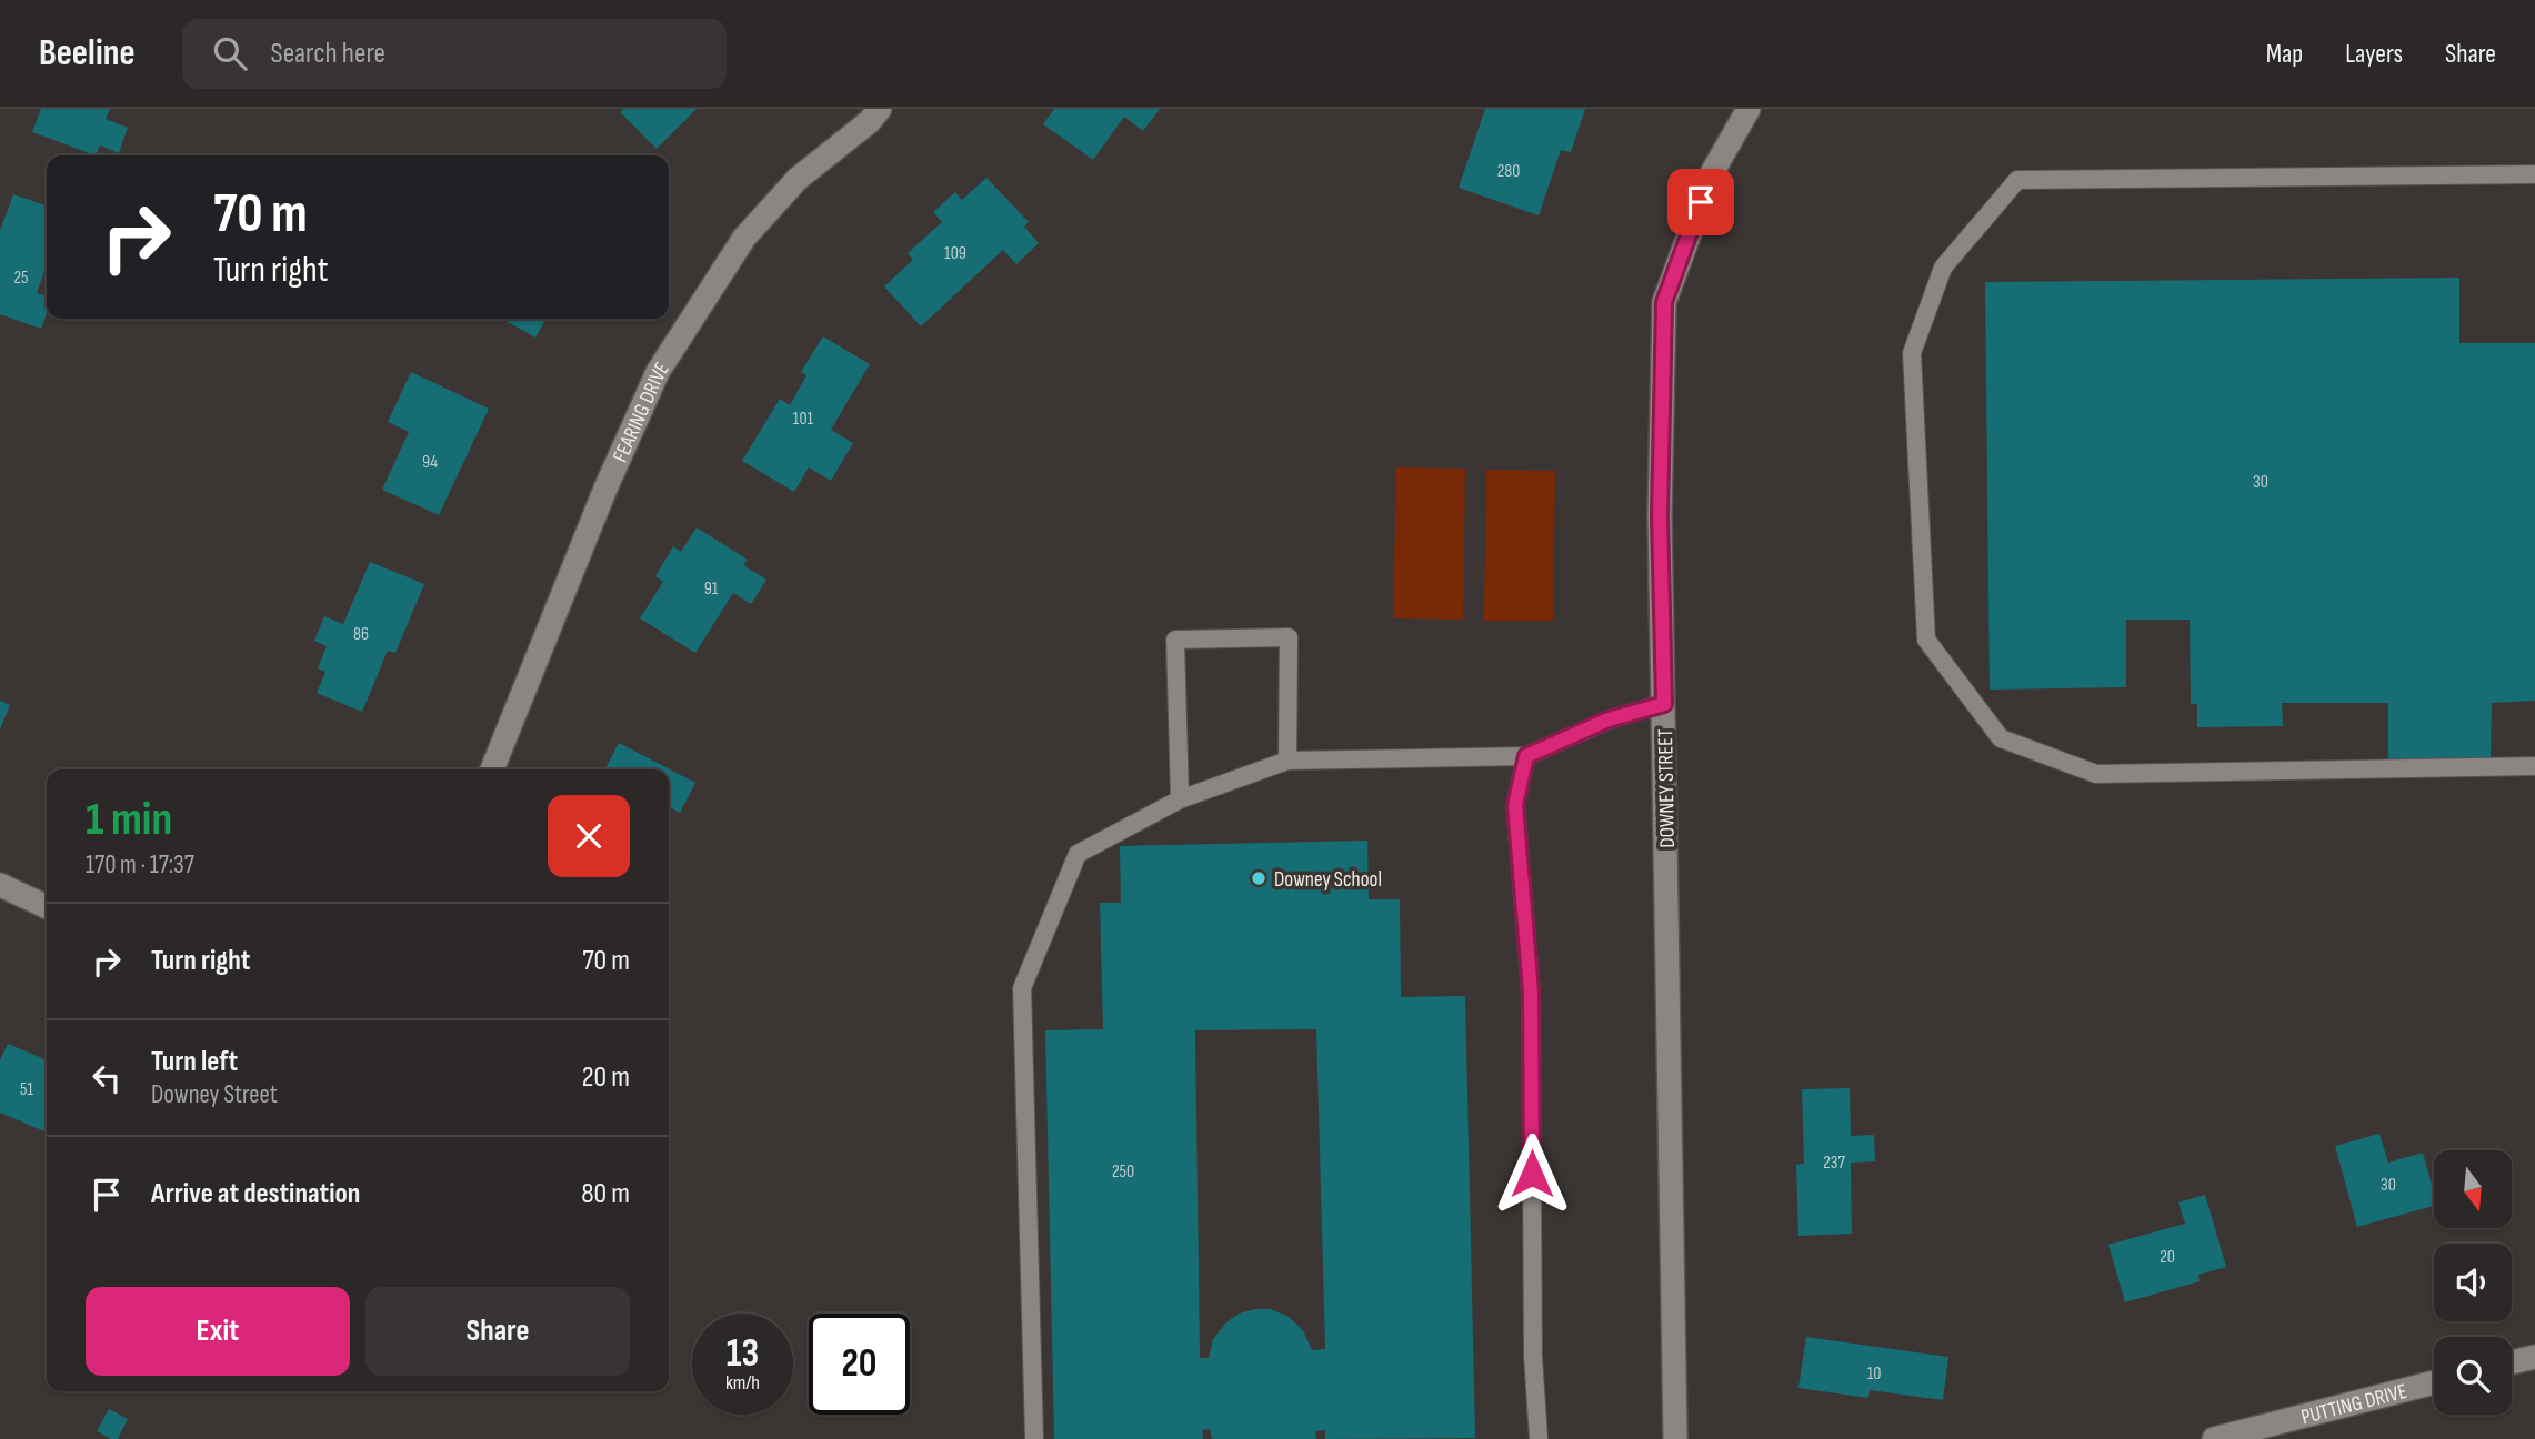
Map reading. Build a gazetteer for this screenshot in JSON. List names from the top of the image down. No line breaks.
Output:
{"streets":{"street":["FEARING DRIVE","DOWNEY STREET","PUTTING DRIVE"]},"places":["Downey School"],"house_numbers":["280","109","25","101","94","30","91","86","51","237","250","30","20","10"],"north":"bottom","page":{"header":"Beeline","search":"Search here","nav":["Map","Layers","Share"],"turn":["70 m","Turn right"],"heading":["1 min","170 m · 17:37"],"list":[{"name":"Turn right","value":"70 m"},{"name":"Turn left","note":"Downey Street","value":"20 m"},{"name":"Arrive at destination","value":"80 m"}],"buttons":["Exit","Share"],"speed":"13 km/h","limit":"20"}}
